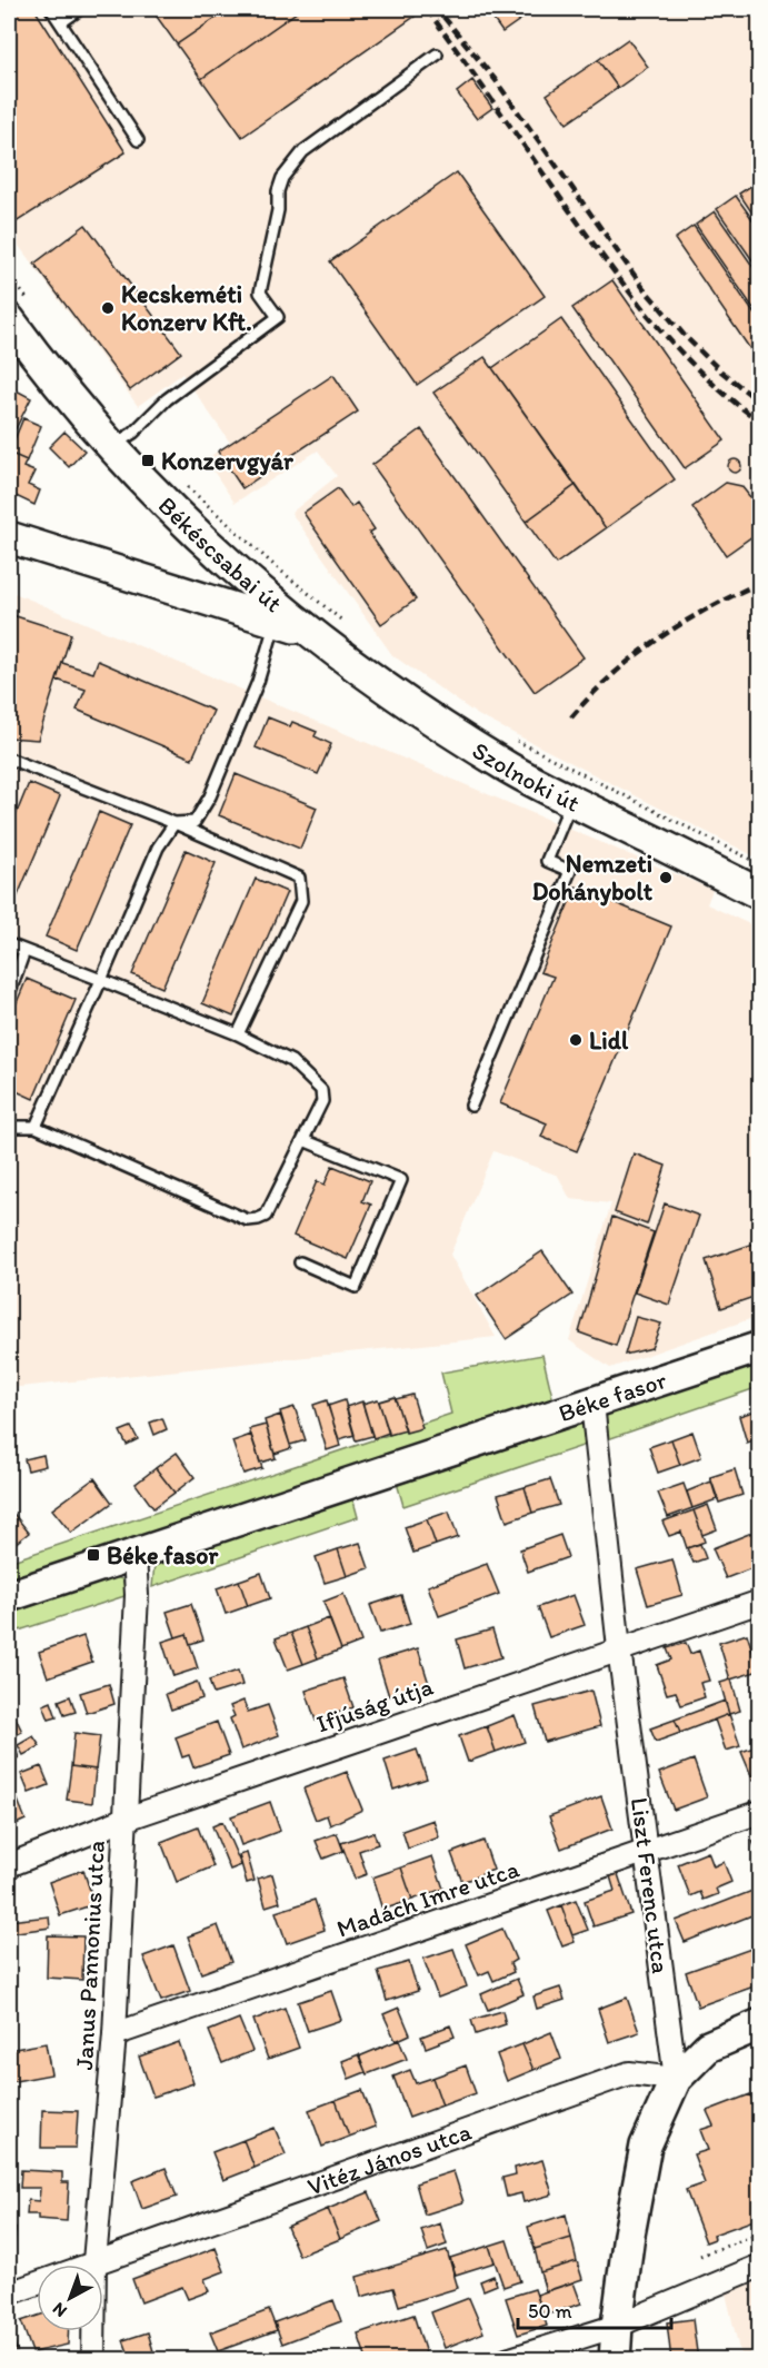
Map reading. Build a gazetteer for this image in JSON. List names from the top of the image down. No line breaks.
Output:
{"streets":{"street":["Békéscsabai út","Szolnoki út","Béke fasor","Ifjúság útja","Liszt Ferenc utca","Madách Imre utca","Janus Pannonius utca","Vitéz János utca"]},"crossings":[["Békéscsabai út","Szolnoki út"],["Béke fasor","Liszt Ferenc utca"],["Béke fasor","Janus Pannonius utca"],["Ifjúság útja","Liszt Ferenc utca"],["Ifjúság útja","Janus Pannonius utca"],["Liszt Ferenc utca","Madách Imre utca"],["Liszt Ferenc utca","Vitéz János utca"],["Madách Imre utca","Janus Pannonius utca"],["Janus Pannonius utca","Vitéz János utca"]],"places":{"other":["Kecskeméti Konzerv Kft.","Nemzeti Dohánybolt","Lidl"],"transit":["Konzervgyár","Béke fasor"]},"scale_bar":"50 m","north":"bottom left"}
